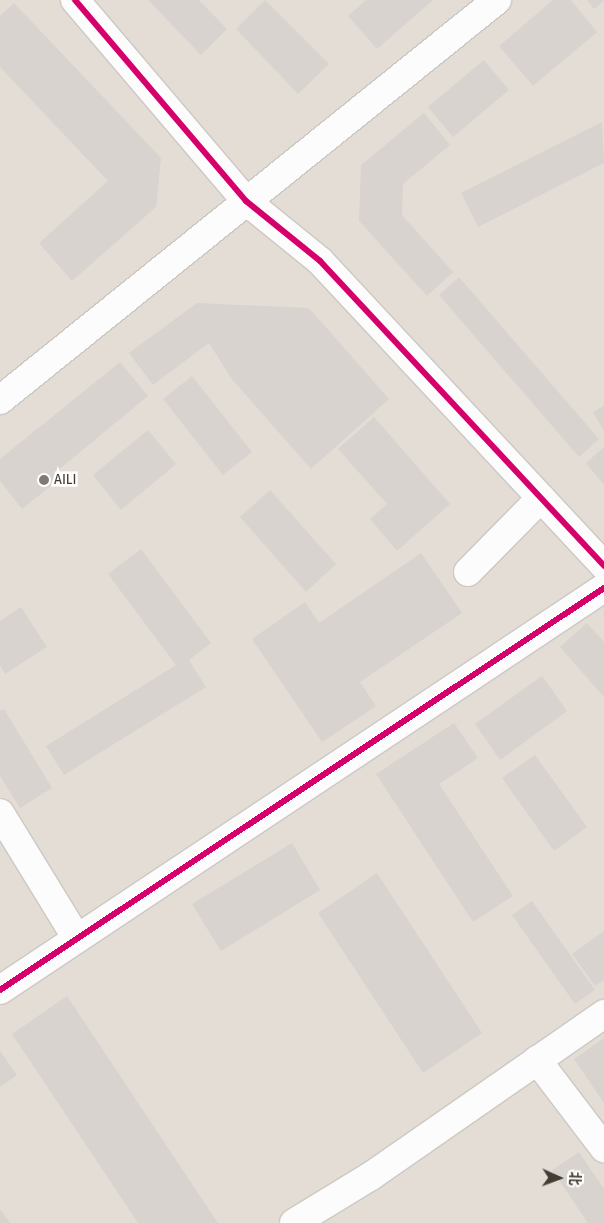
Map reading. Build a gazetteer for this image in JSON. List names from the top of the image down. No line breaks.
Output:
{"places":["AILI"],"north":"right"}
